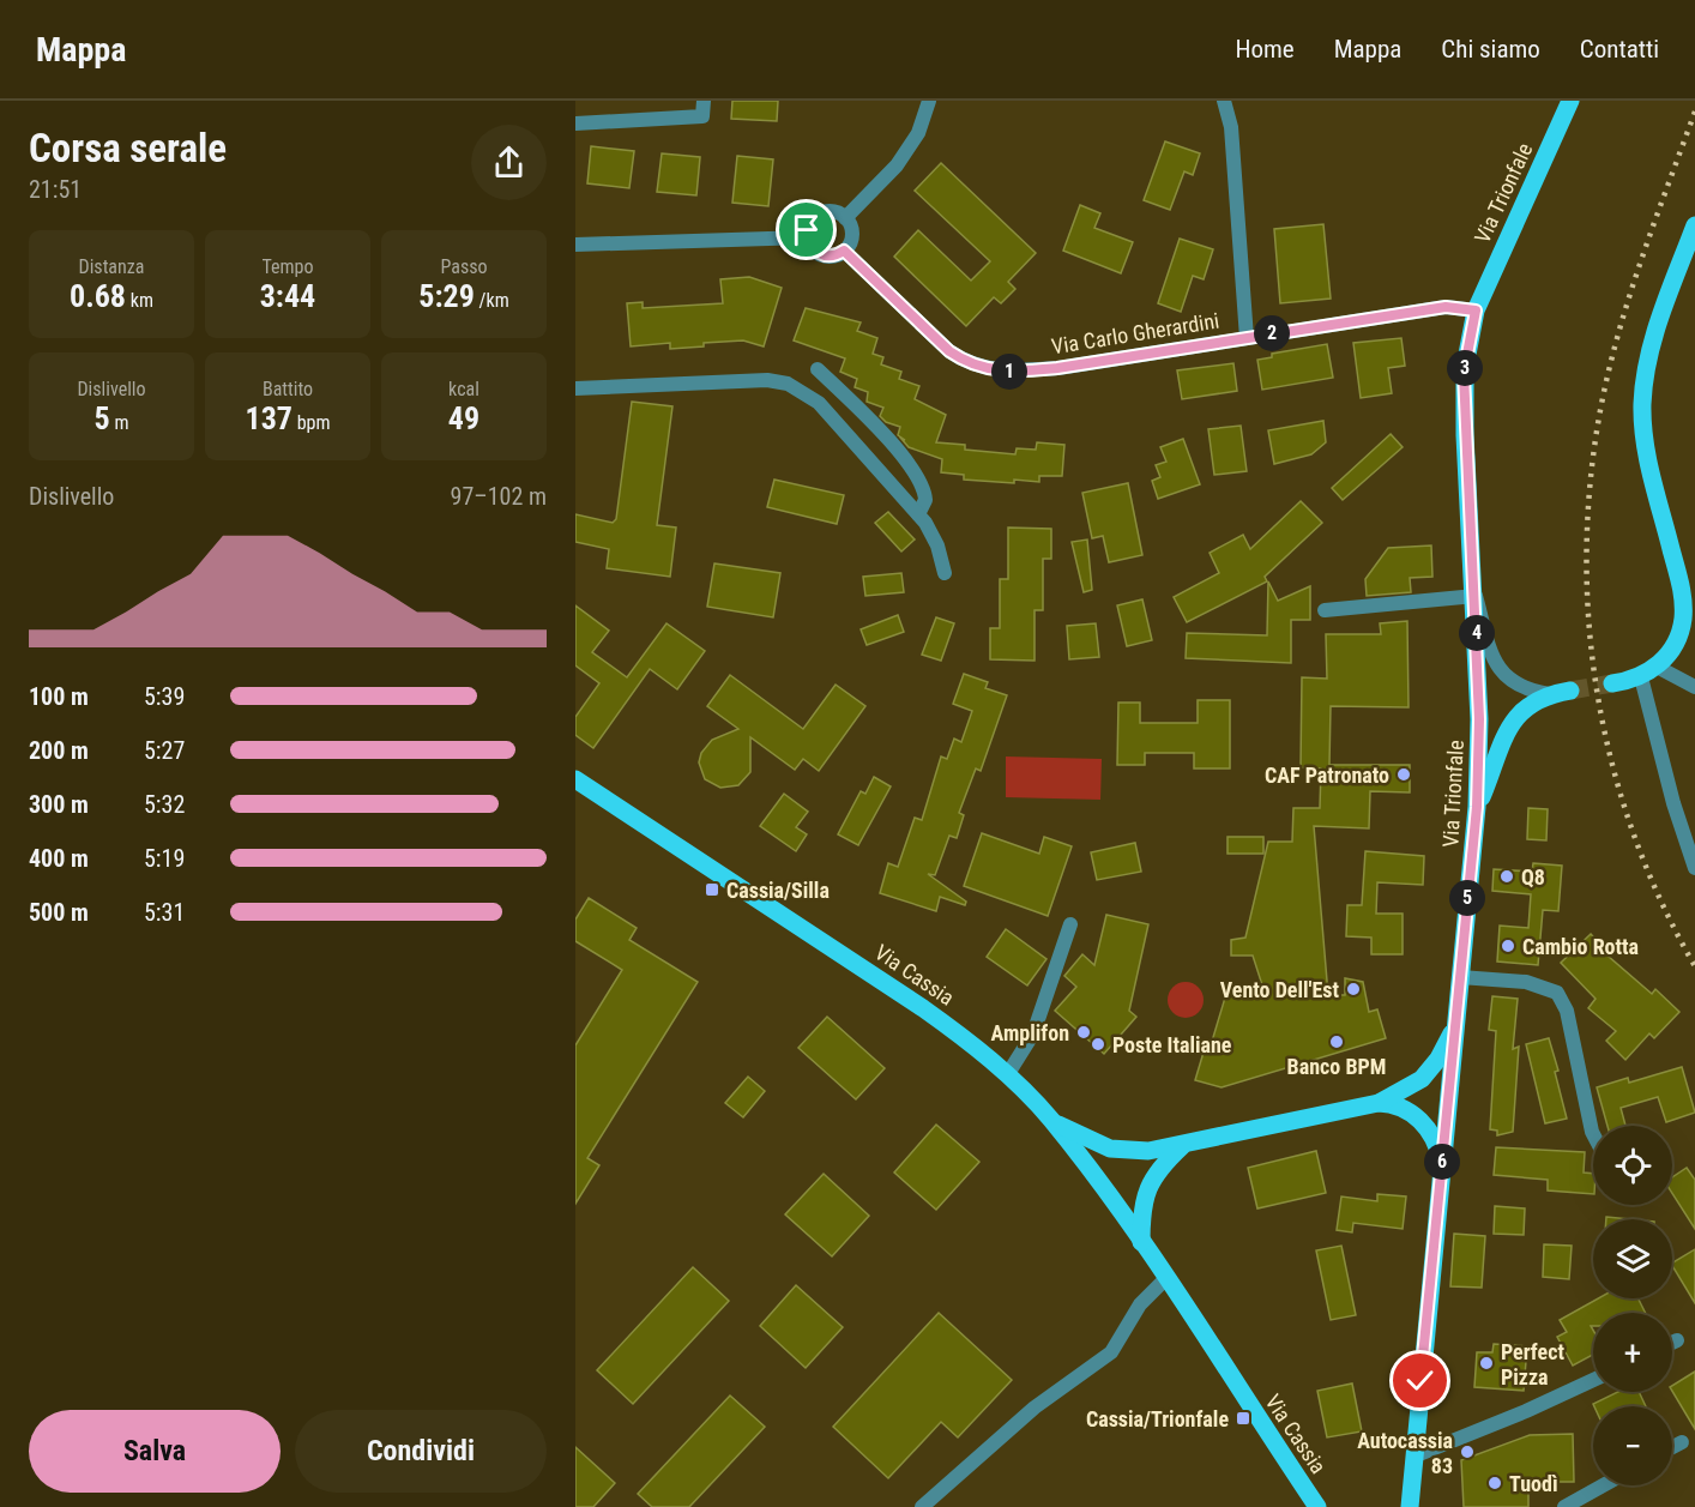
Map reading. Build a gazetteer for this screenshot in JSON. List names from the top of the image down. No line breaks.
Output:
{"streets":{"main road":["Via Trionfale","Via Cassia"],"street":["Via Carlo Gherardini"]},"crossings":[["Via Trionfale","Via Carlo Gherardini"]],"places":{"other":["CAF Patronato","Q8","Cambio Rotta","Vento Dell'Est","Amplifon","Banco BPM","Poste Italiane","Perfect Pizza","Autocassia 83","Tuodì"],"transit":["Cassia/Silla","Cassia/Trionfale"]},"page":{"header":"Mappa","nav":["Home","Mappa","Chi siamo","Contatti"],"heading":["Corsa serale","21:51"],"stats":[["Distanza","0.68 km"],["Tempo","3:44"],["Passo","5:29 /km"],["Dislivello","5 m"],["Battito","137 bpm"],["kcal","49"]],"pins":["2","3","1","4","5","6"],"chart":["Dislivello","97–102 m"],"list":[{"name":"100 m","note":"5:39"},{"name":"200 m","note":"5:27"},{"name":"300 m","note":"5:32"},{"name":"400 m","note":"5:19"},{"name":"500 m","note":"5:31"}],"map_buttons":["+","−"],"buttons":["Salva","Condividi"]}}
